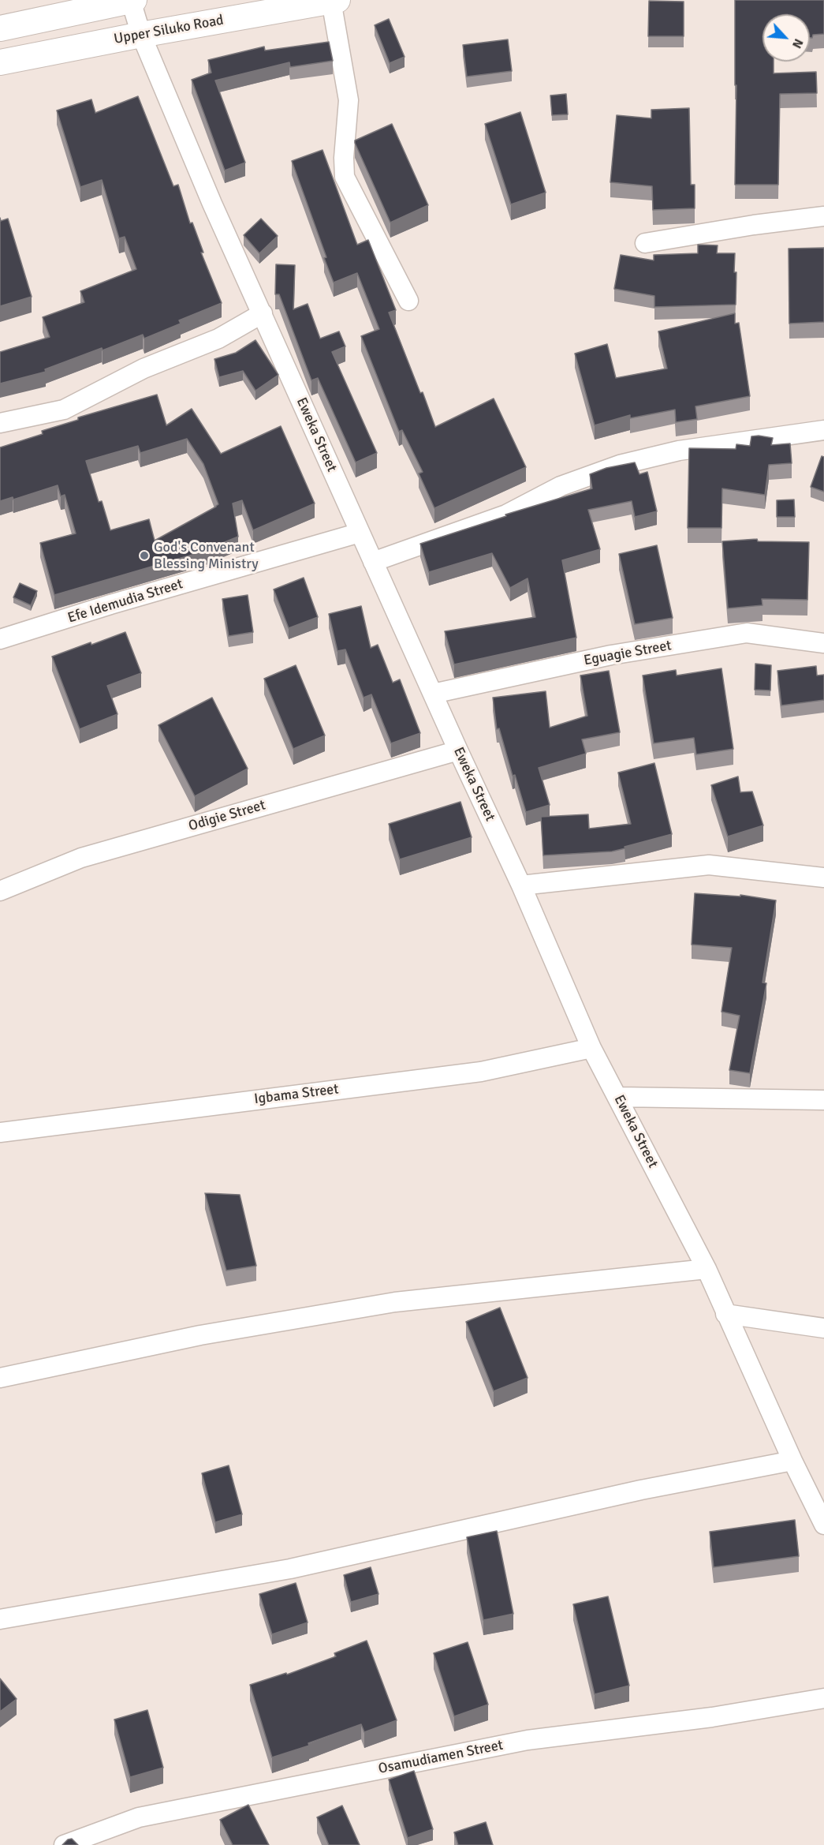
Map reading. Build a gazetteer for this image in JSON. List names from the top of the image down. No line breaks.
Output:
{"streets":{"main road":["Upper Siluko Road"],"street":["Eweka Street","Efe Idemudia Street","Eguagie Street","Odigie Street","Igbama Street","Osamudiamen Street"]},"crossings":[["Upper Siluko Road","Eweka Street"],["Eweka Street","Efe Idemudia Street"],["Eweka Street","Eguagie Street"],["Eweka Street","Odigie Street"],["Eweka Street","Igbama Street"]],"places":["God's Convenant Blessing Ministry"],"north":"bottom right"}
